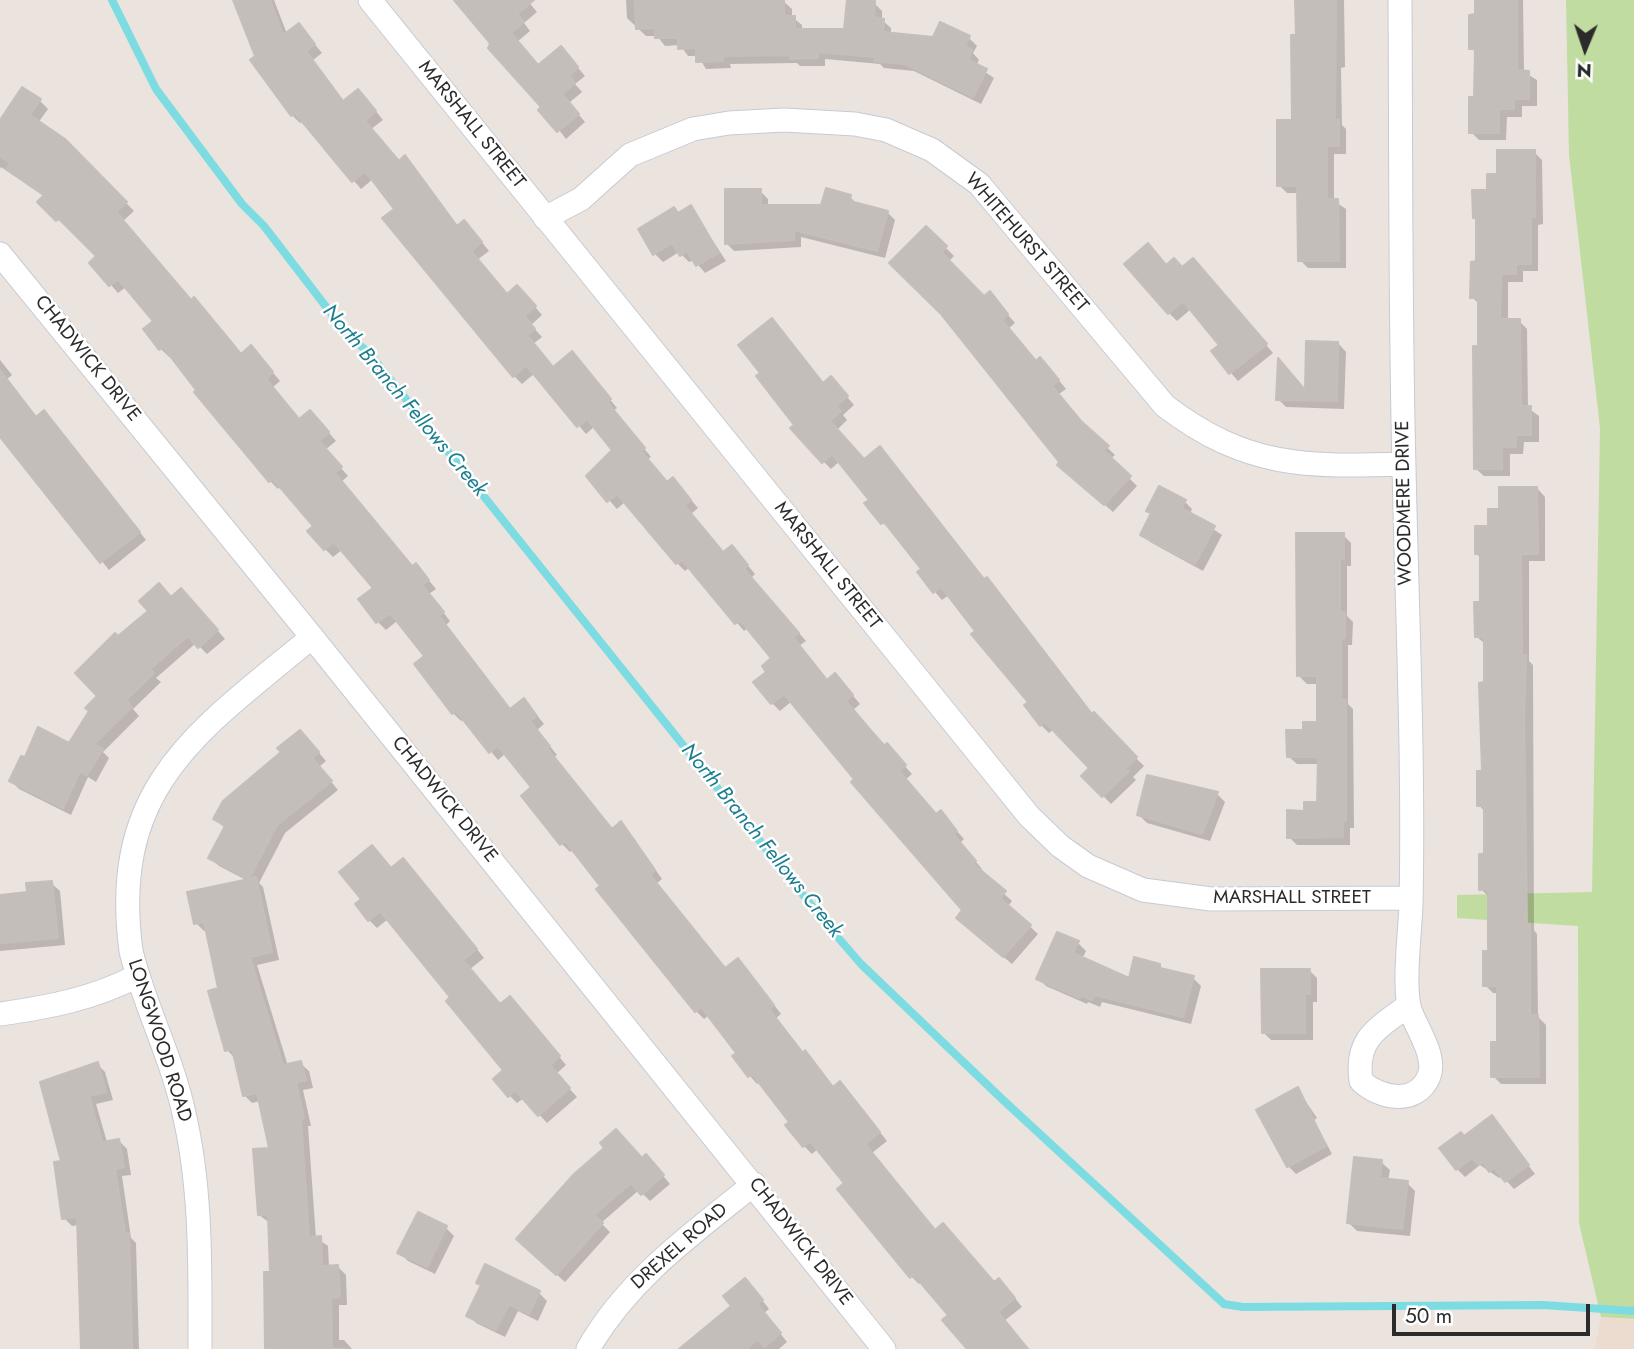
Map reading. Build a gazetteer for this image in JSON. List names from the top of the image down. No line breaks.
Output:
{"streets":{"street":["MARSHALL STREET","WHITEHURST STREET","CHADWICK DRIVE","WOODMERE DRIVE","LONGWOOD ROAD","DREXEL ROAD"]},"crossings":[["MARSHALL STREET","WHITEHURST STREET"],["MARSHALL STREET","WOODMERE DRIVE"],["WHITEHURST STREET","WOODMERE DRIVE"],["CHADWICK DRIVE","LONGWOOD ROAD"],["CHADWICK DRIVE","DREXEL ROAD"]],"water":["North Branch Fellows Creek"],"scale_bar":"50 m","north":"bottom"}
